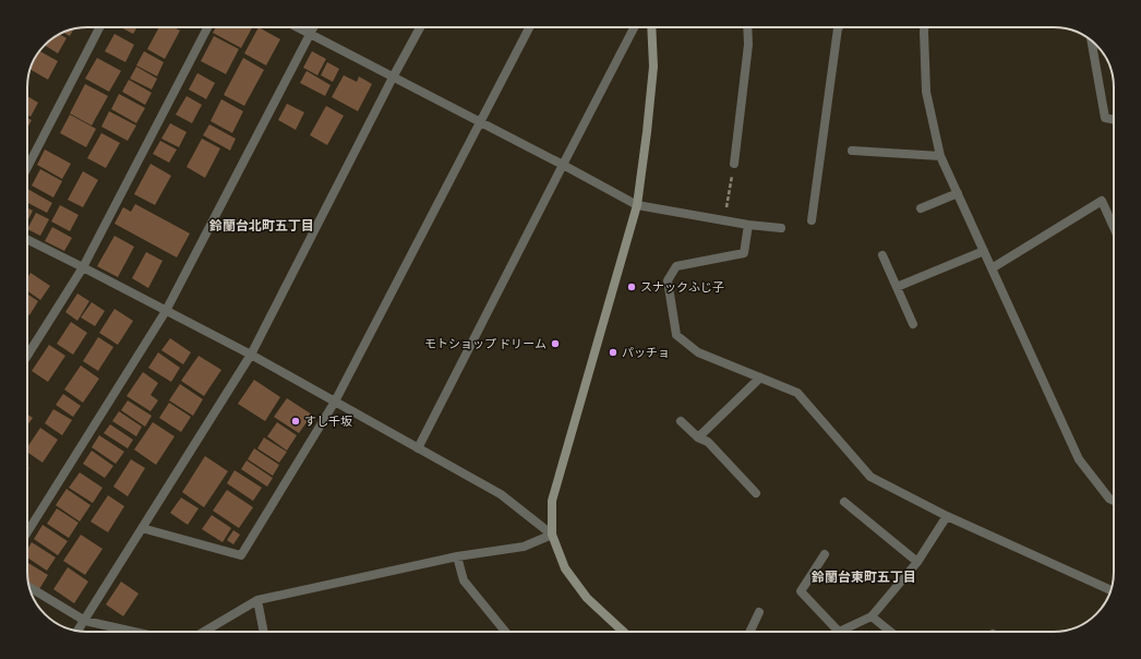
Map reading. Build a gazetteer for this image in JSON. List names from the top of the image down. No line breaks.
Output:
{"districts":["鈴蘭台北町五丁目","鈴蘭台東町五丁目"],"places":["スナックふじ子","モトショップ ドリーム","パッチョ","すし千坂"]}
